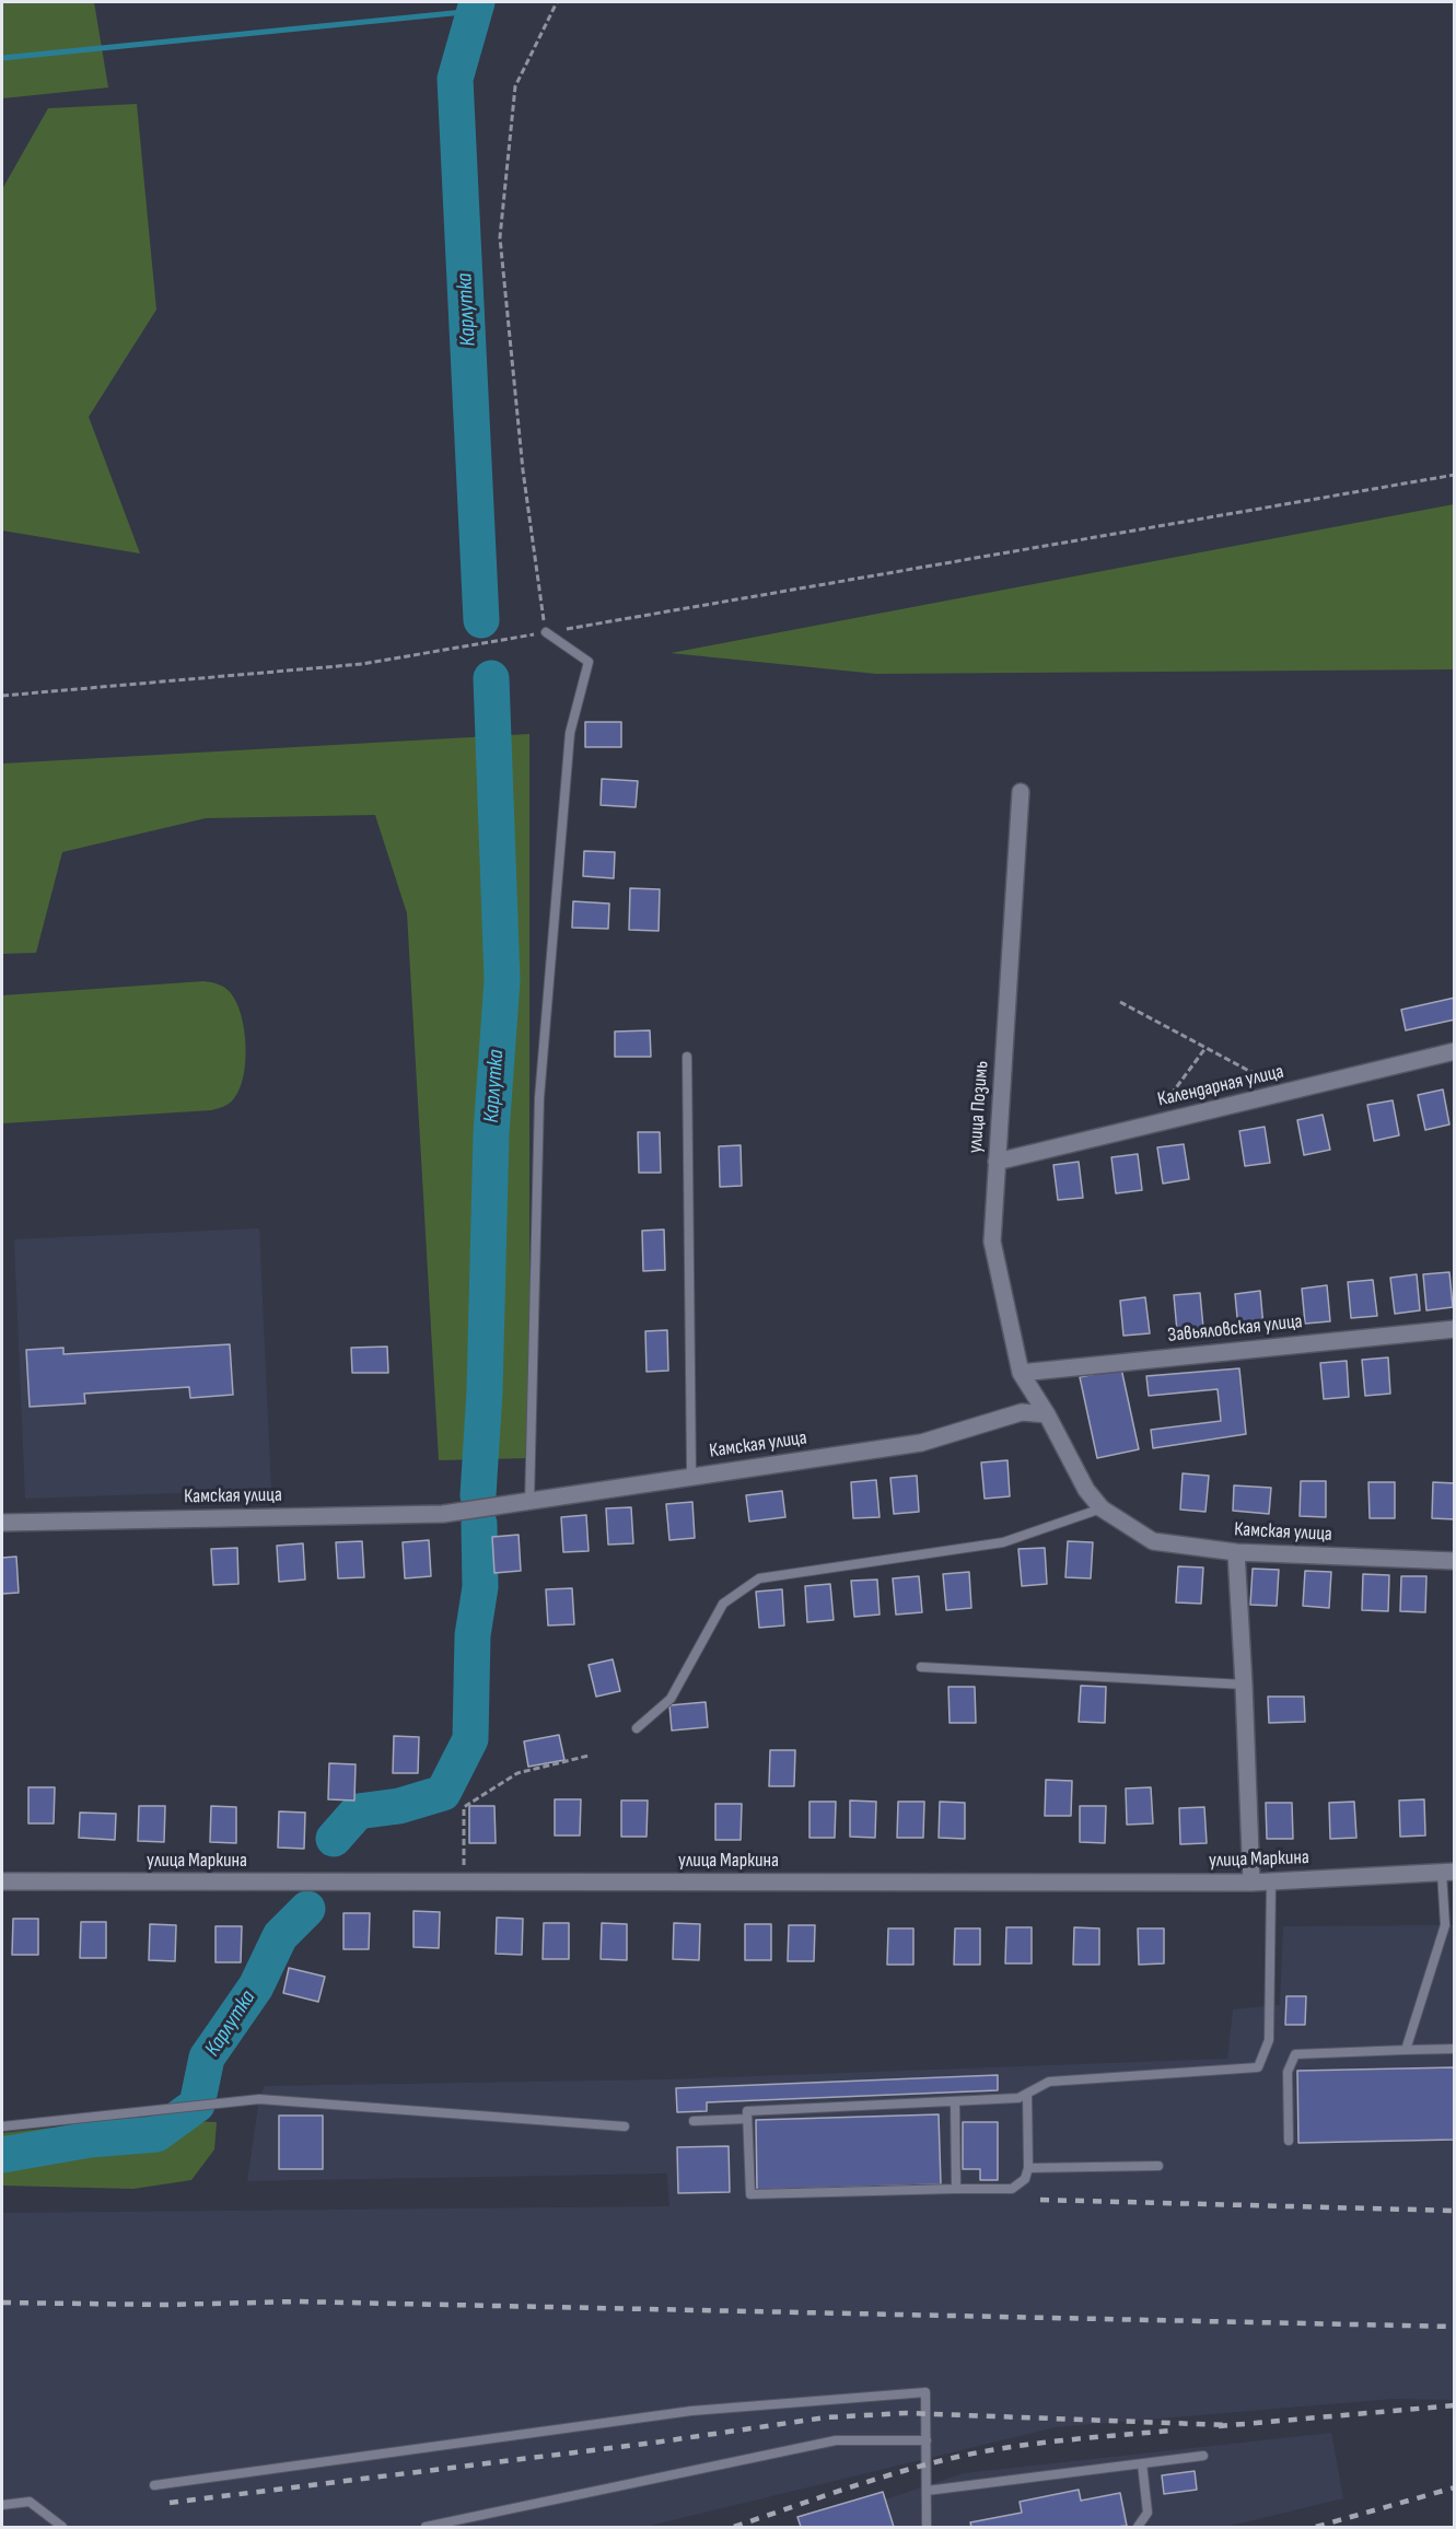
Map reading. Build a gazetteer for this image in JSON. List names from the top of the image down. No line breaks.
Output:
{"streets":{"street":["Календарная улица","улица Позимь","Завьяловская улица","Камская улица","улица Маркина"]},"crossings":[["Календарная улица","улица Позимь"],["улица Позимь","Завьяловская улица"],["улица Позимь","Камская улица"]],"water":["Карлутка"]}
